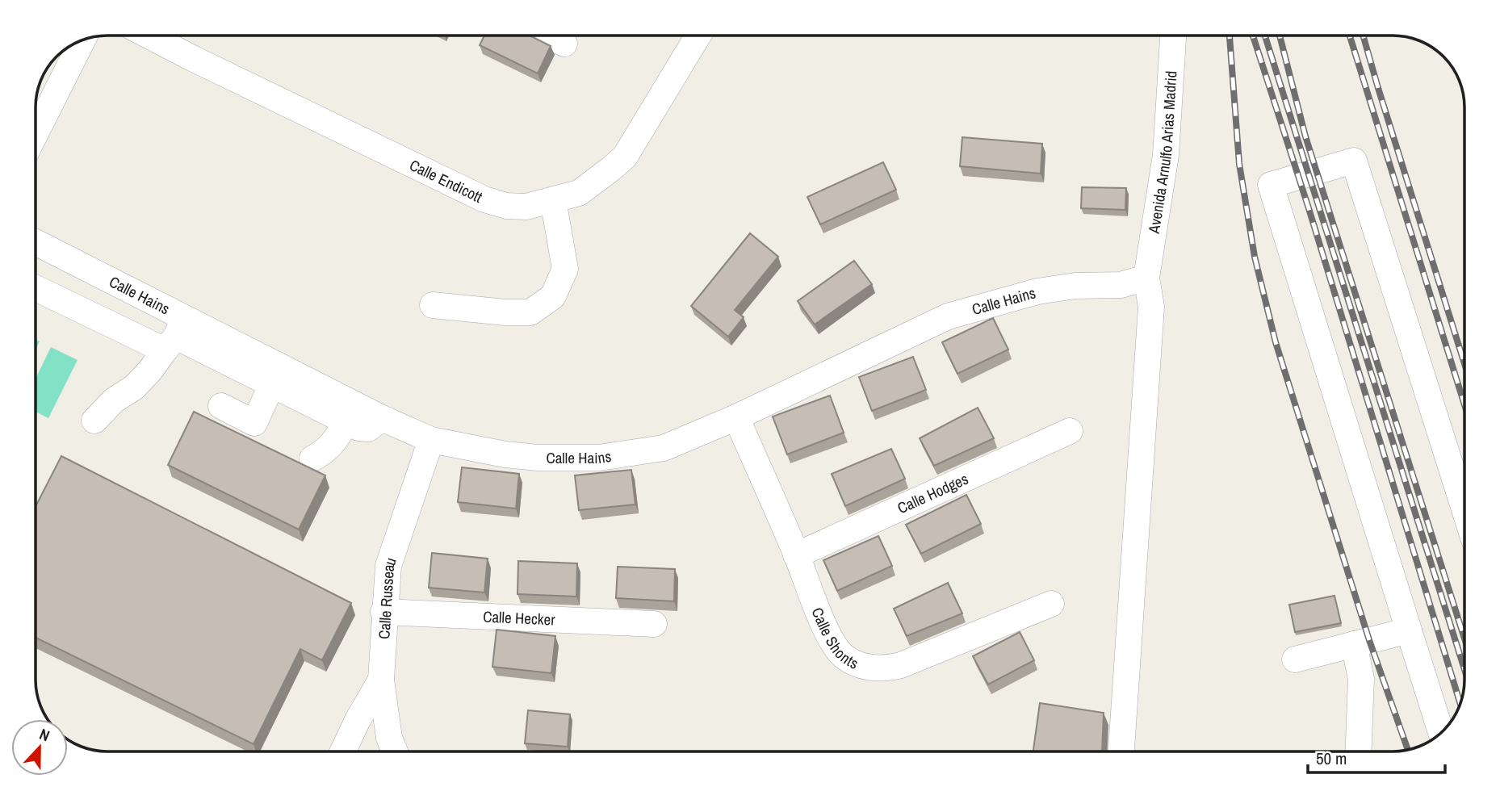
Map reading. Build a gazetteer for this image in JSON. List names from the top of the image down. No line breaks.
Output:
{"streets":{"street":["Avenida Arnulfo Arias Madrid","Calle Endicott","Calle Hains","Calle Hodges","Calle Russeau","Calle Hecker","Calle Shonts"]},"crossings":[["Avenida Arnulfo Arias Madrid","Calle Hains"],["Calle Hains","Calle Russeau"],["Calle Hains","Calle Shonts"],["Calle Hodges","Calle Shonts"],["Calle Russeau","Calle Hecker"]],"scale_bar":"50 m","north":"top"}
